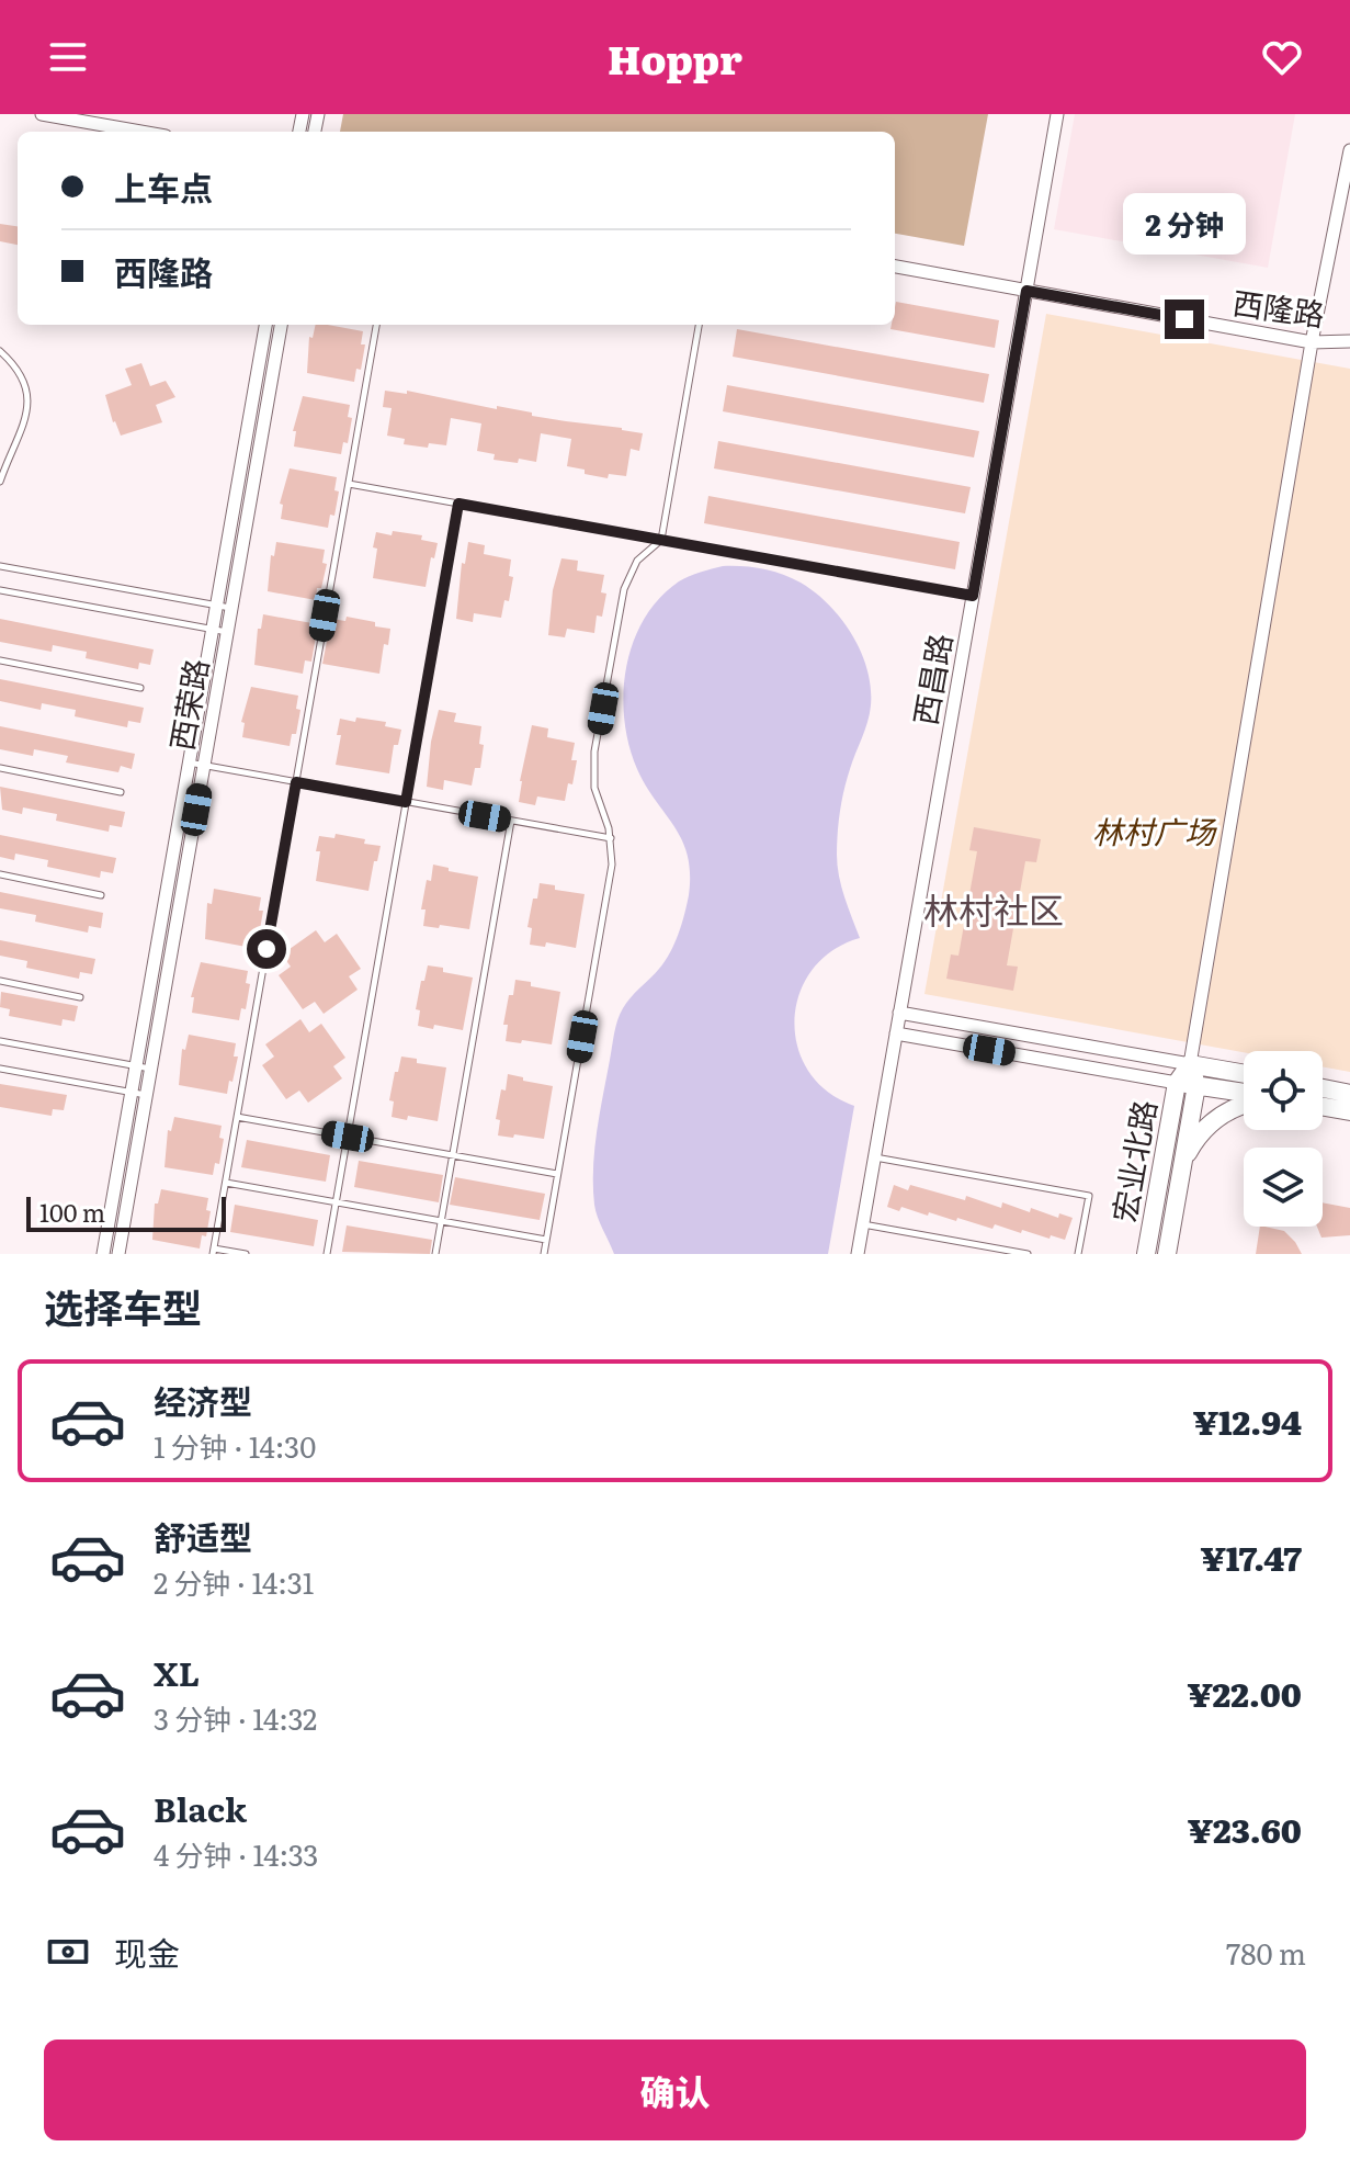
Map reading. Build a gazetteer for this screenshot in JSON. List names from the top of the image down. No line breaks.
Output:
{"streets":{"main road":["宏业北路"],"street":["西隆路","西昌路","西荣路"]},"crossings":[["西隆路","西昌路"]],"districts":["林村社区"],"parks":["林村广场"],"scale_bar":"100 m","page":{"header":"Hoppr","banner":["上车点","西隆路"],"bubble":"2 分钟","scale":"100 m","heading":"选择车型","list":[{"name":"经济型","note":"1 分钟 · 14:30","value":"¥12.94"},{"name":"舒适型","note":"2 分钟 · 14:31","value":"¥17.47"},{"name":"XL","note":"3 分钟 · 14:32","value":"¥22.00"},{"name":"Black","note":"4 分钟 · 14:33","value":"¥23.60"}],"pay":["现金","780 m"],"buttons":"确认"}}
